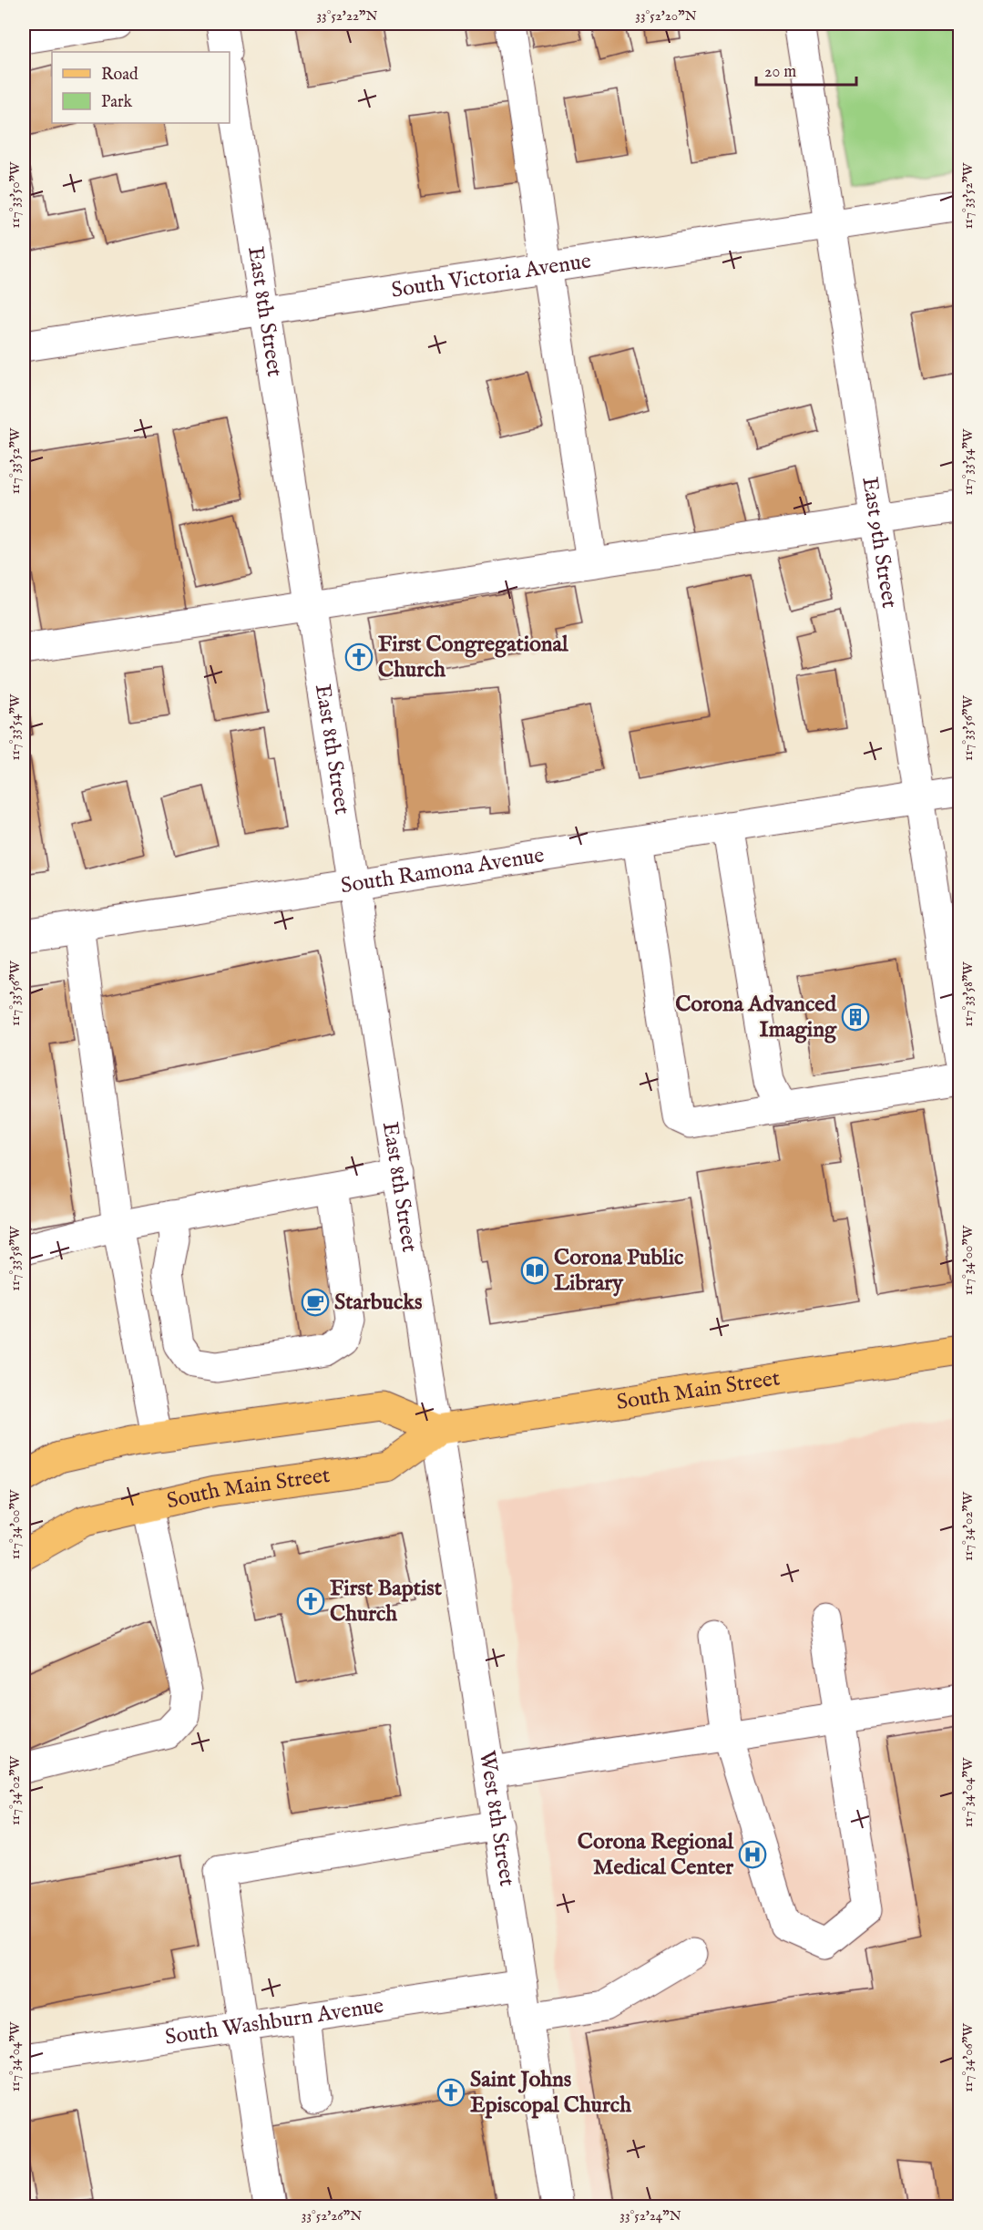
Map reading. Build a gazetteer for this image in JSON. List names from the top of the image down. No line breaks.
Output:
{"streets":{"main road":["South Main Street"],"street":["South Victoria Avenue","East 8th Street","East 9th Street","South Ramona Avenue","West 8th Street","South Washburn Avenue"]},"crossings":[["South Victoria Avenue","East 8th Street"],["South Victoria Avenue","East 9th Street"],["East 8th Street","South Ramona Avenue"],["East 8th Street","South Main Street"],["East 8th Street","West 8th Street"],["East 9th Street","South Ramona Avenue"],["South Main Street","West 8th Street"],["West 8th Street","South Washburn Avenue"]],"places":{"church":["First Congregational Church","First Baptist Church","Saint Johns Episcopal Church"],"building":["Corona Advanced Imaging"],"library":["Corona Public Library"],"cafe":["Starbucks"],"hospital":["Corona Regional Medical Center"]},"legend":["Road","Park"],"scale_bar":"20 m","coordinates":["33°52'22\"N","33°52'20\"N","117°33'50\"W","117°33'52\"W","117°33'54\"W","117°33'56\"W","117°33'58\"W","117°34'00\"W","117°34'02\"W","117°34'04\"W","117°34'06\"W","33°52'26\"N","33°52'24\"N"]}
